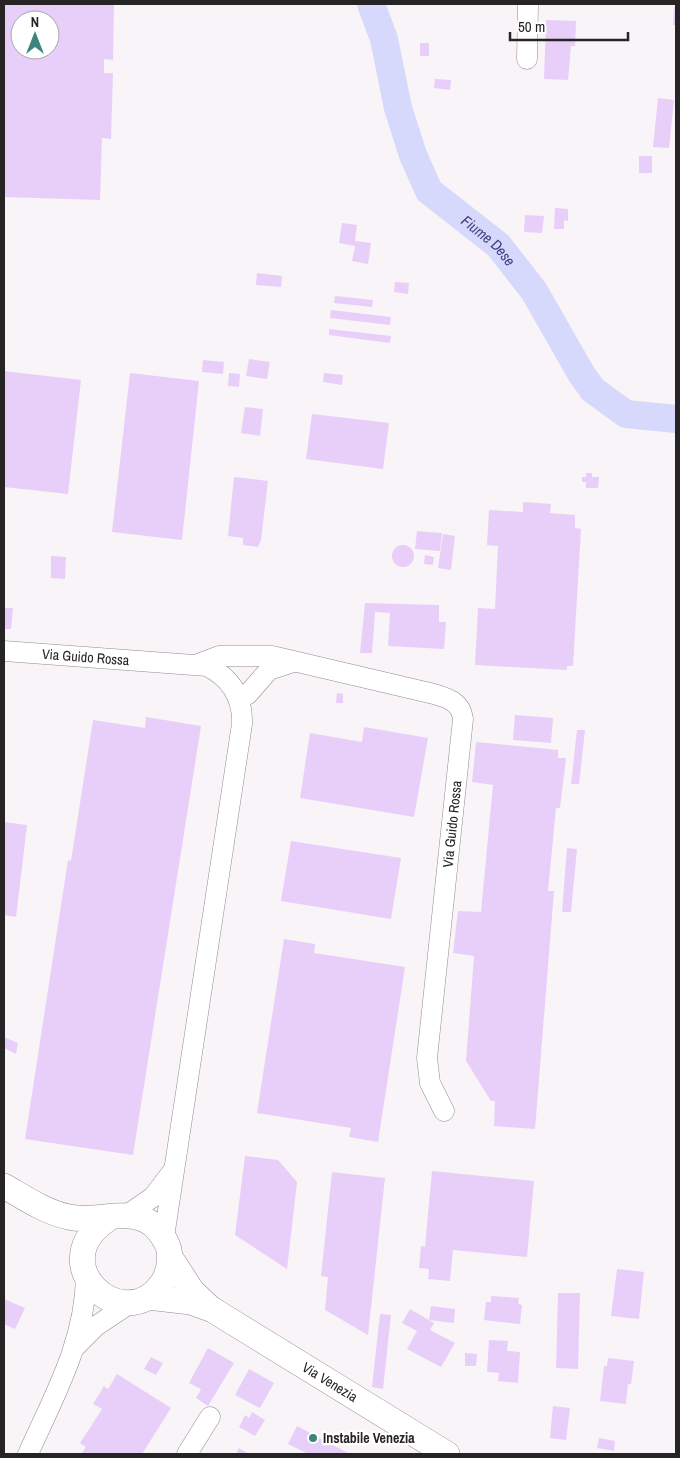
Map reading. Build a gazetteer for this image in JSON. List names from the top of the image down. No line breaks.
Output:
{"streets":{"main road":["Via Venezia"],"street":["Via Guido Rossa"]},"water":["Fiume Dese"],"places":["Instabile Venezia"],"scale_bar":"50 m","north":"top"}
